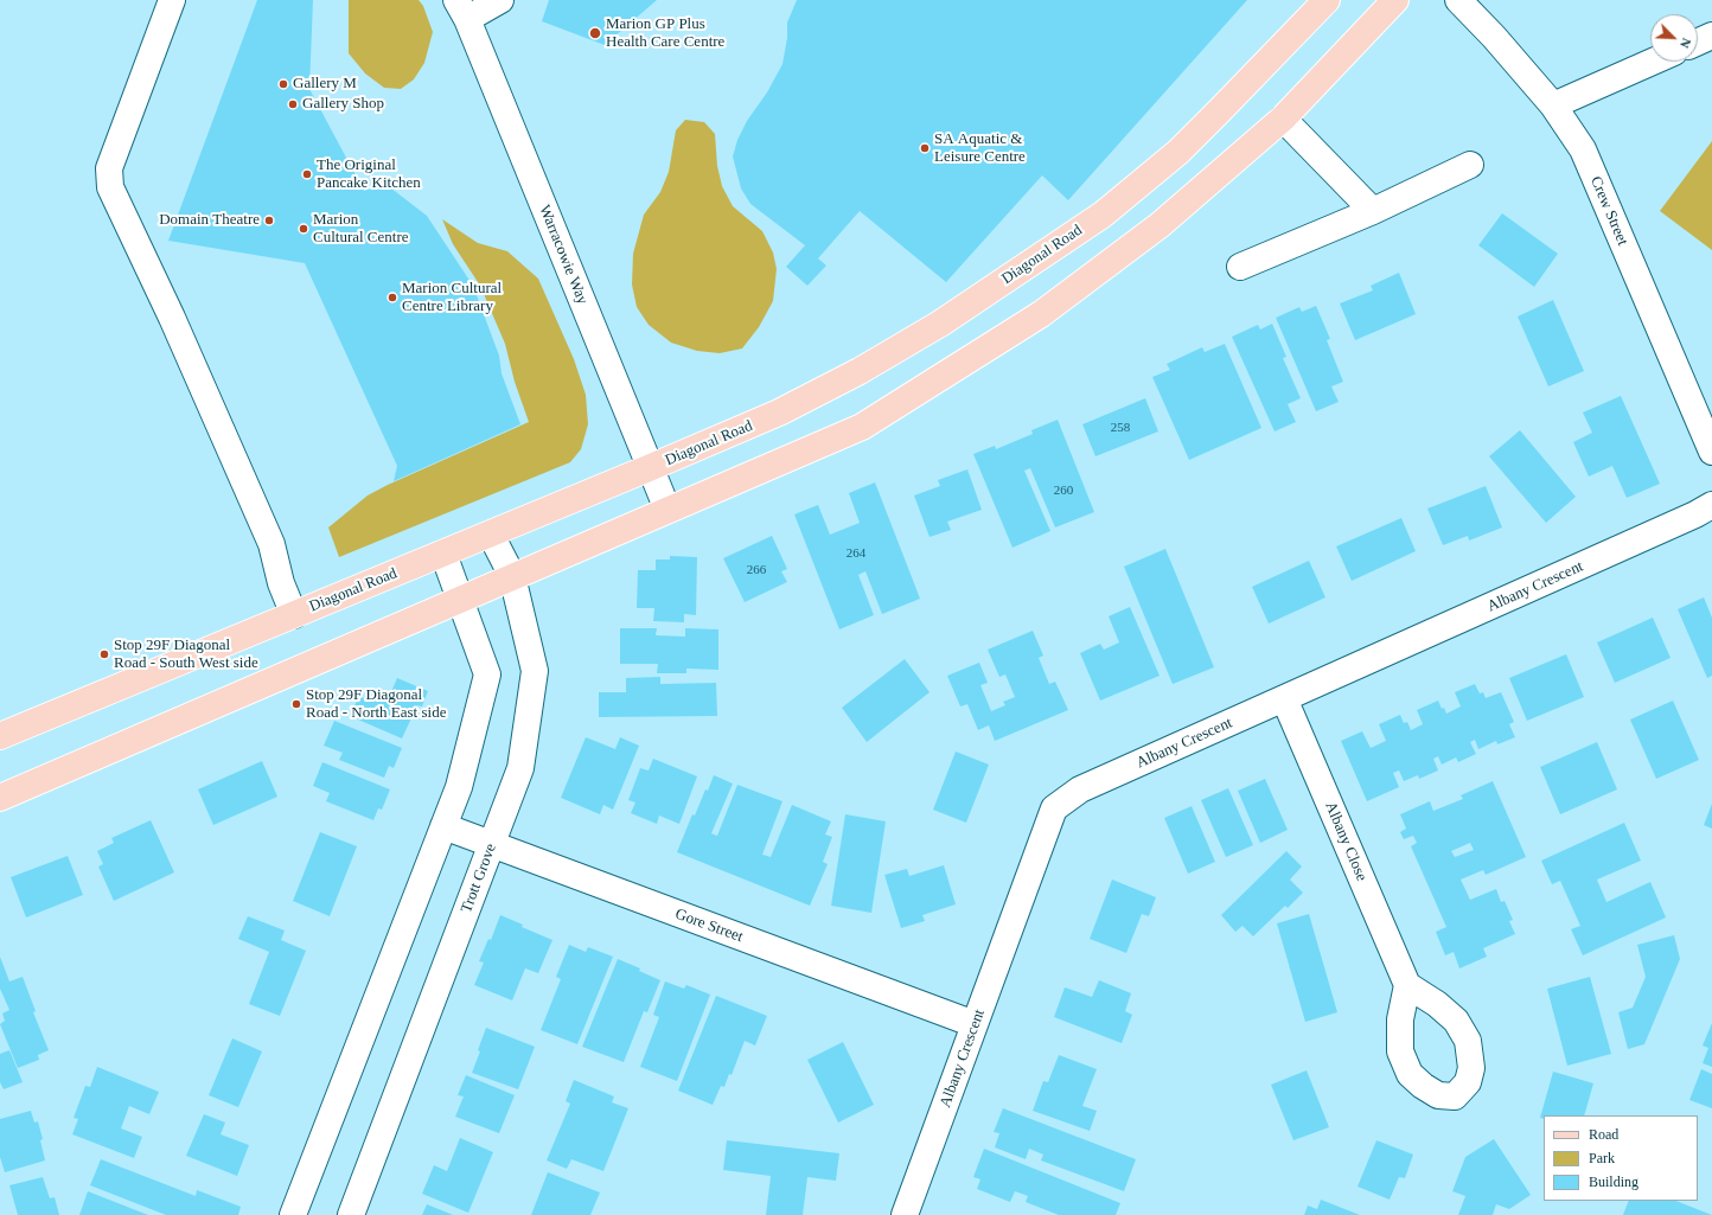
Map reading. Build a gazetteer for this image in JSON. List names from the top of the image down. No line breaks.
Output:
{"streets":{"main road":["Diagonal Road"],"street":["Crew Street","Warracowie Way","Albany Crescent","Albany Close","Trott Grove","Gore Street"]},"crossings":[["Warracowie Way","Diagonal Road"],["Diagonal Road","Trott Grove"],["Albany Crescent","Albany Close"],["Albany Crescent","Gore Street"],["Trott Grove","Gore Street"]],"places":["Marion GP Plus Health Care Centre","Gallery M","Gallery Shop","SA Aquatic & Leisure Centre","The Original Pancake Kitchen","Domain Theatre","Marion Cultural Centre","Marion Cultural Centre Library","Stop 29F Diagonal Road - South West side","Stop 29F Diagonal Road - North East side"],"house_numbers":["258","260","264","266"],"legend":["Road","Park","Building"],"north":"bottom right"}
